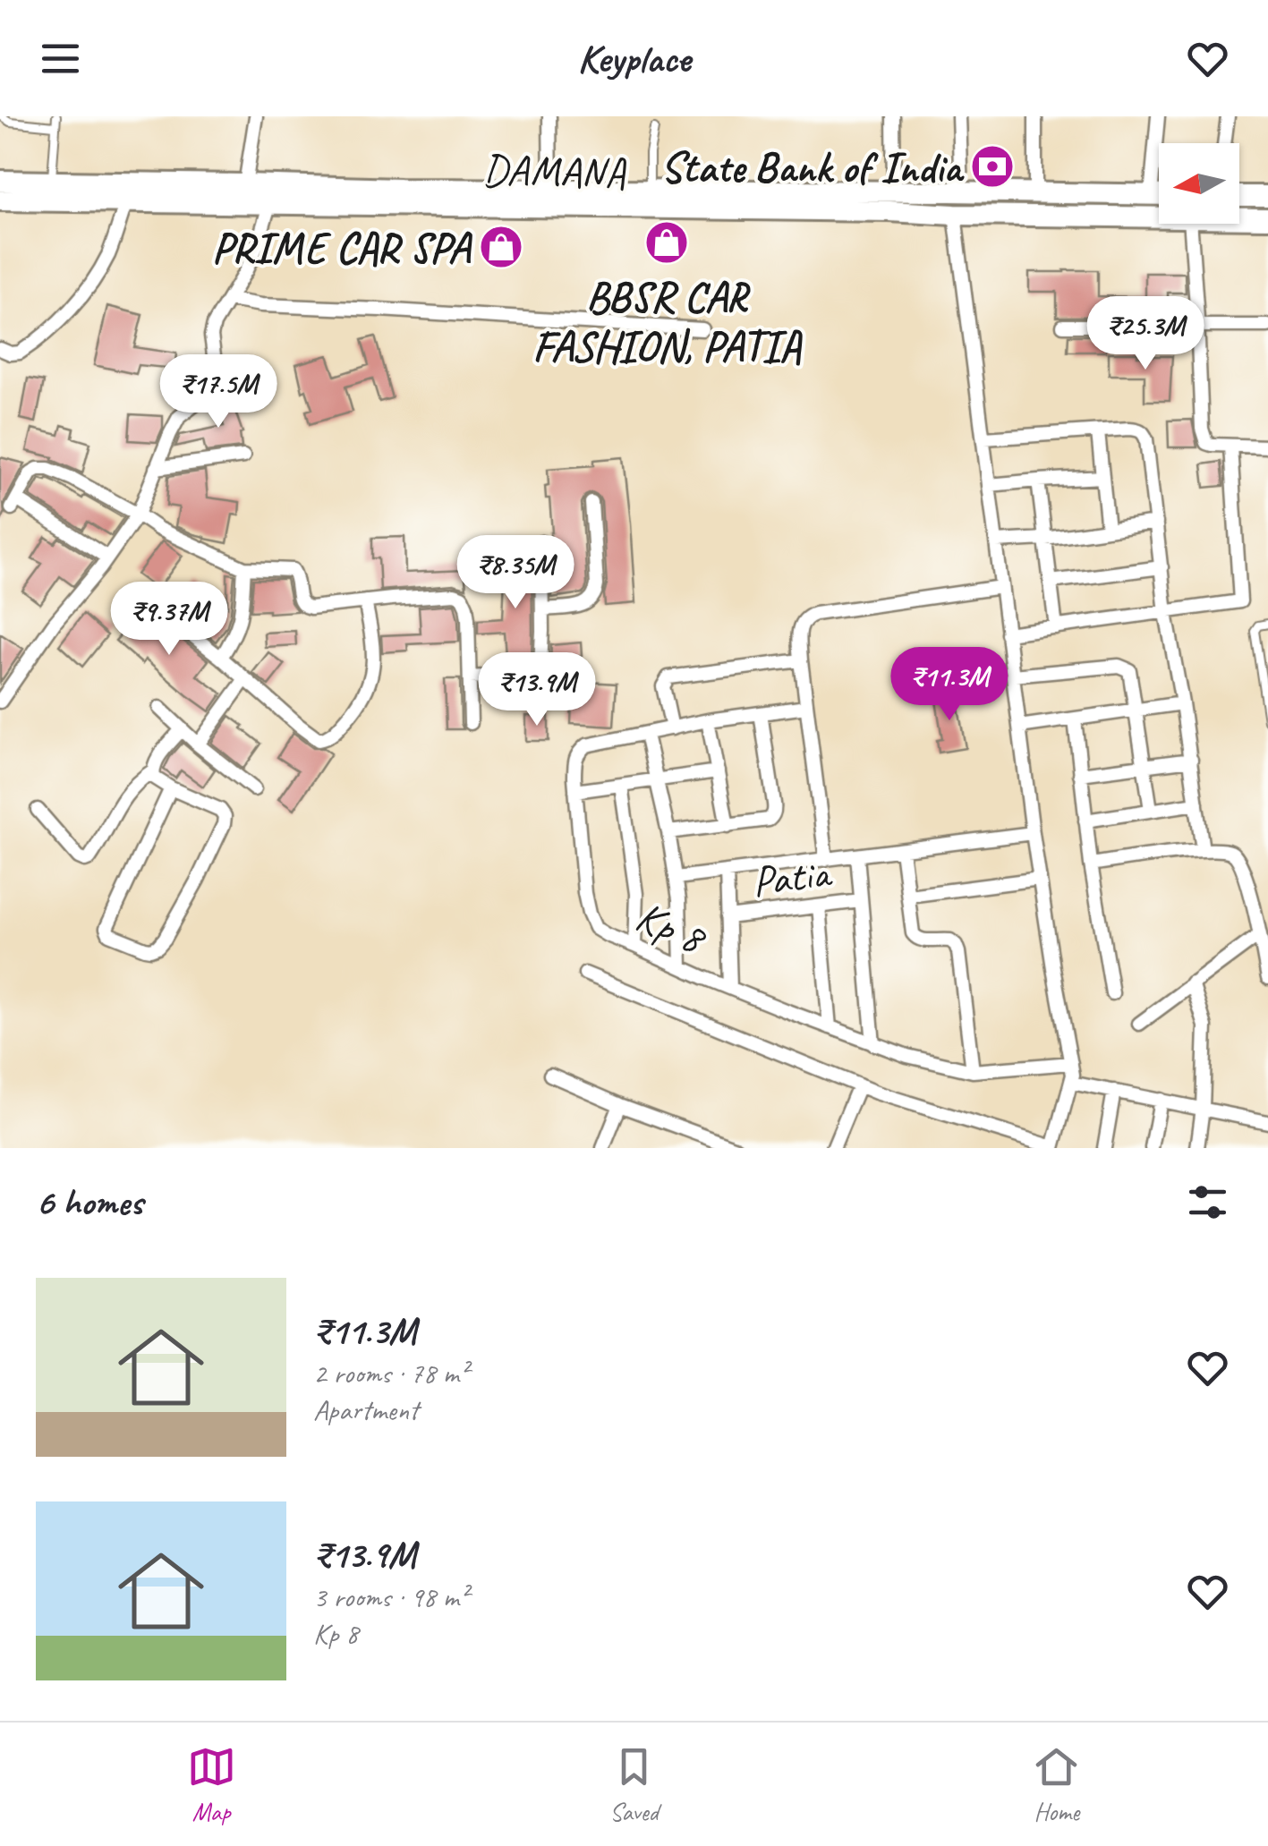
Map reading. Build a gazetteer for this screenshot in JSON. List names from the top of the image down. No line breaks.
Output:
{"streets":{"main road":["DAMANA"],"street":["Patia","Kp 8"]},"places":{"bank":["State Bank of India"],"shop":["BBSR CAR FASHION, PATIA","PRIME CAR SPA"]},"north":"left","page":{"header":"Keyplace","price":["₹25.3M","₹17.5M","₹8.35M","₹9.37M","₹11.3M","₹13.9M"],"heading":"6 homes","list":[{"name":"₹11.3M","note":"2 rooms · 78 m² · Apartment"},{"name":"₹13.9M","note":"3 rooms · 98 m² · Kp 8"}],"tabs":["Map","Saved","Home"]}}
